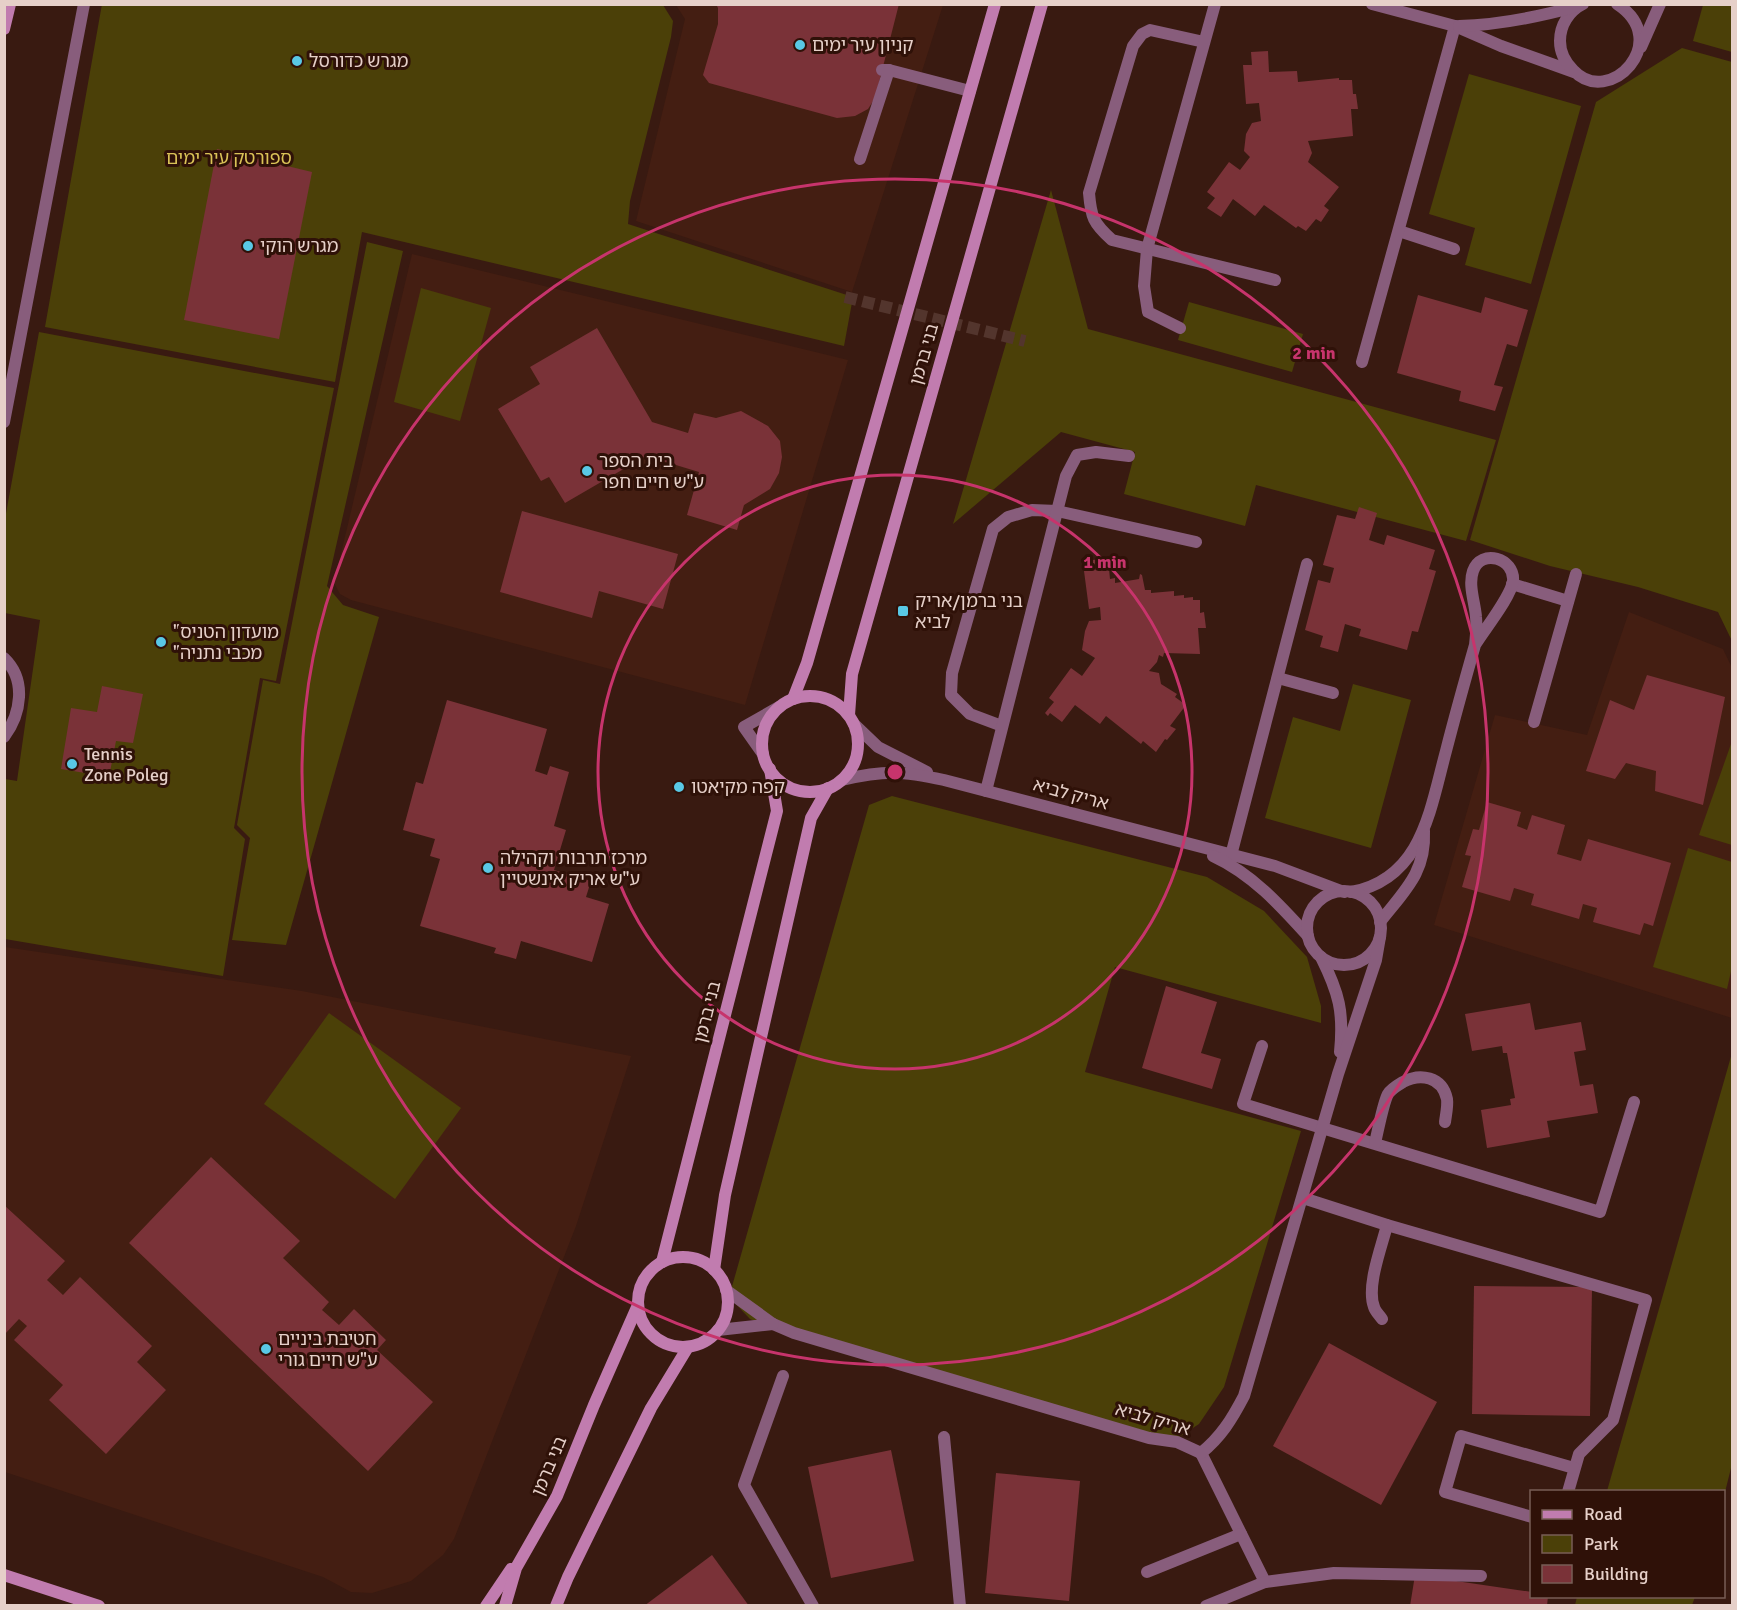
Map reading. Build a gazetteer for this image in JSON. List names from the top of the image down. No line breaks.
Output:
{"streets":{"street":["בני ברמן","אריק לביא"]},"crossings":[["בני ברמן","אריק לביא"]],"parks":["ספורטק עיר ימים"],"places":{"other":["קניון עיר ימים","מגרש כדורסל","מגרש הוקי","בית הספר ע\"ש חיים חפר","\"מועדון הטניס \"מכבי נתניה","Tennis Zone Poleg","קפה מקיאטו","מרכז תרבות וקהילה ע\"ש אריק אינשטיין","חטיבת ביניים ע\"ש חיים גורי"],"transit":["בני ברמן/אריק לביא"]},"legend":["Road","Park","Building"],"rings":["2 min","1 min"]}
